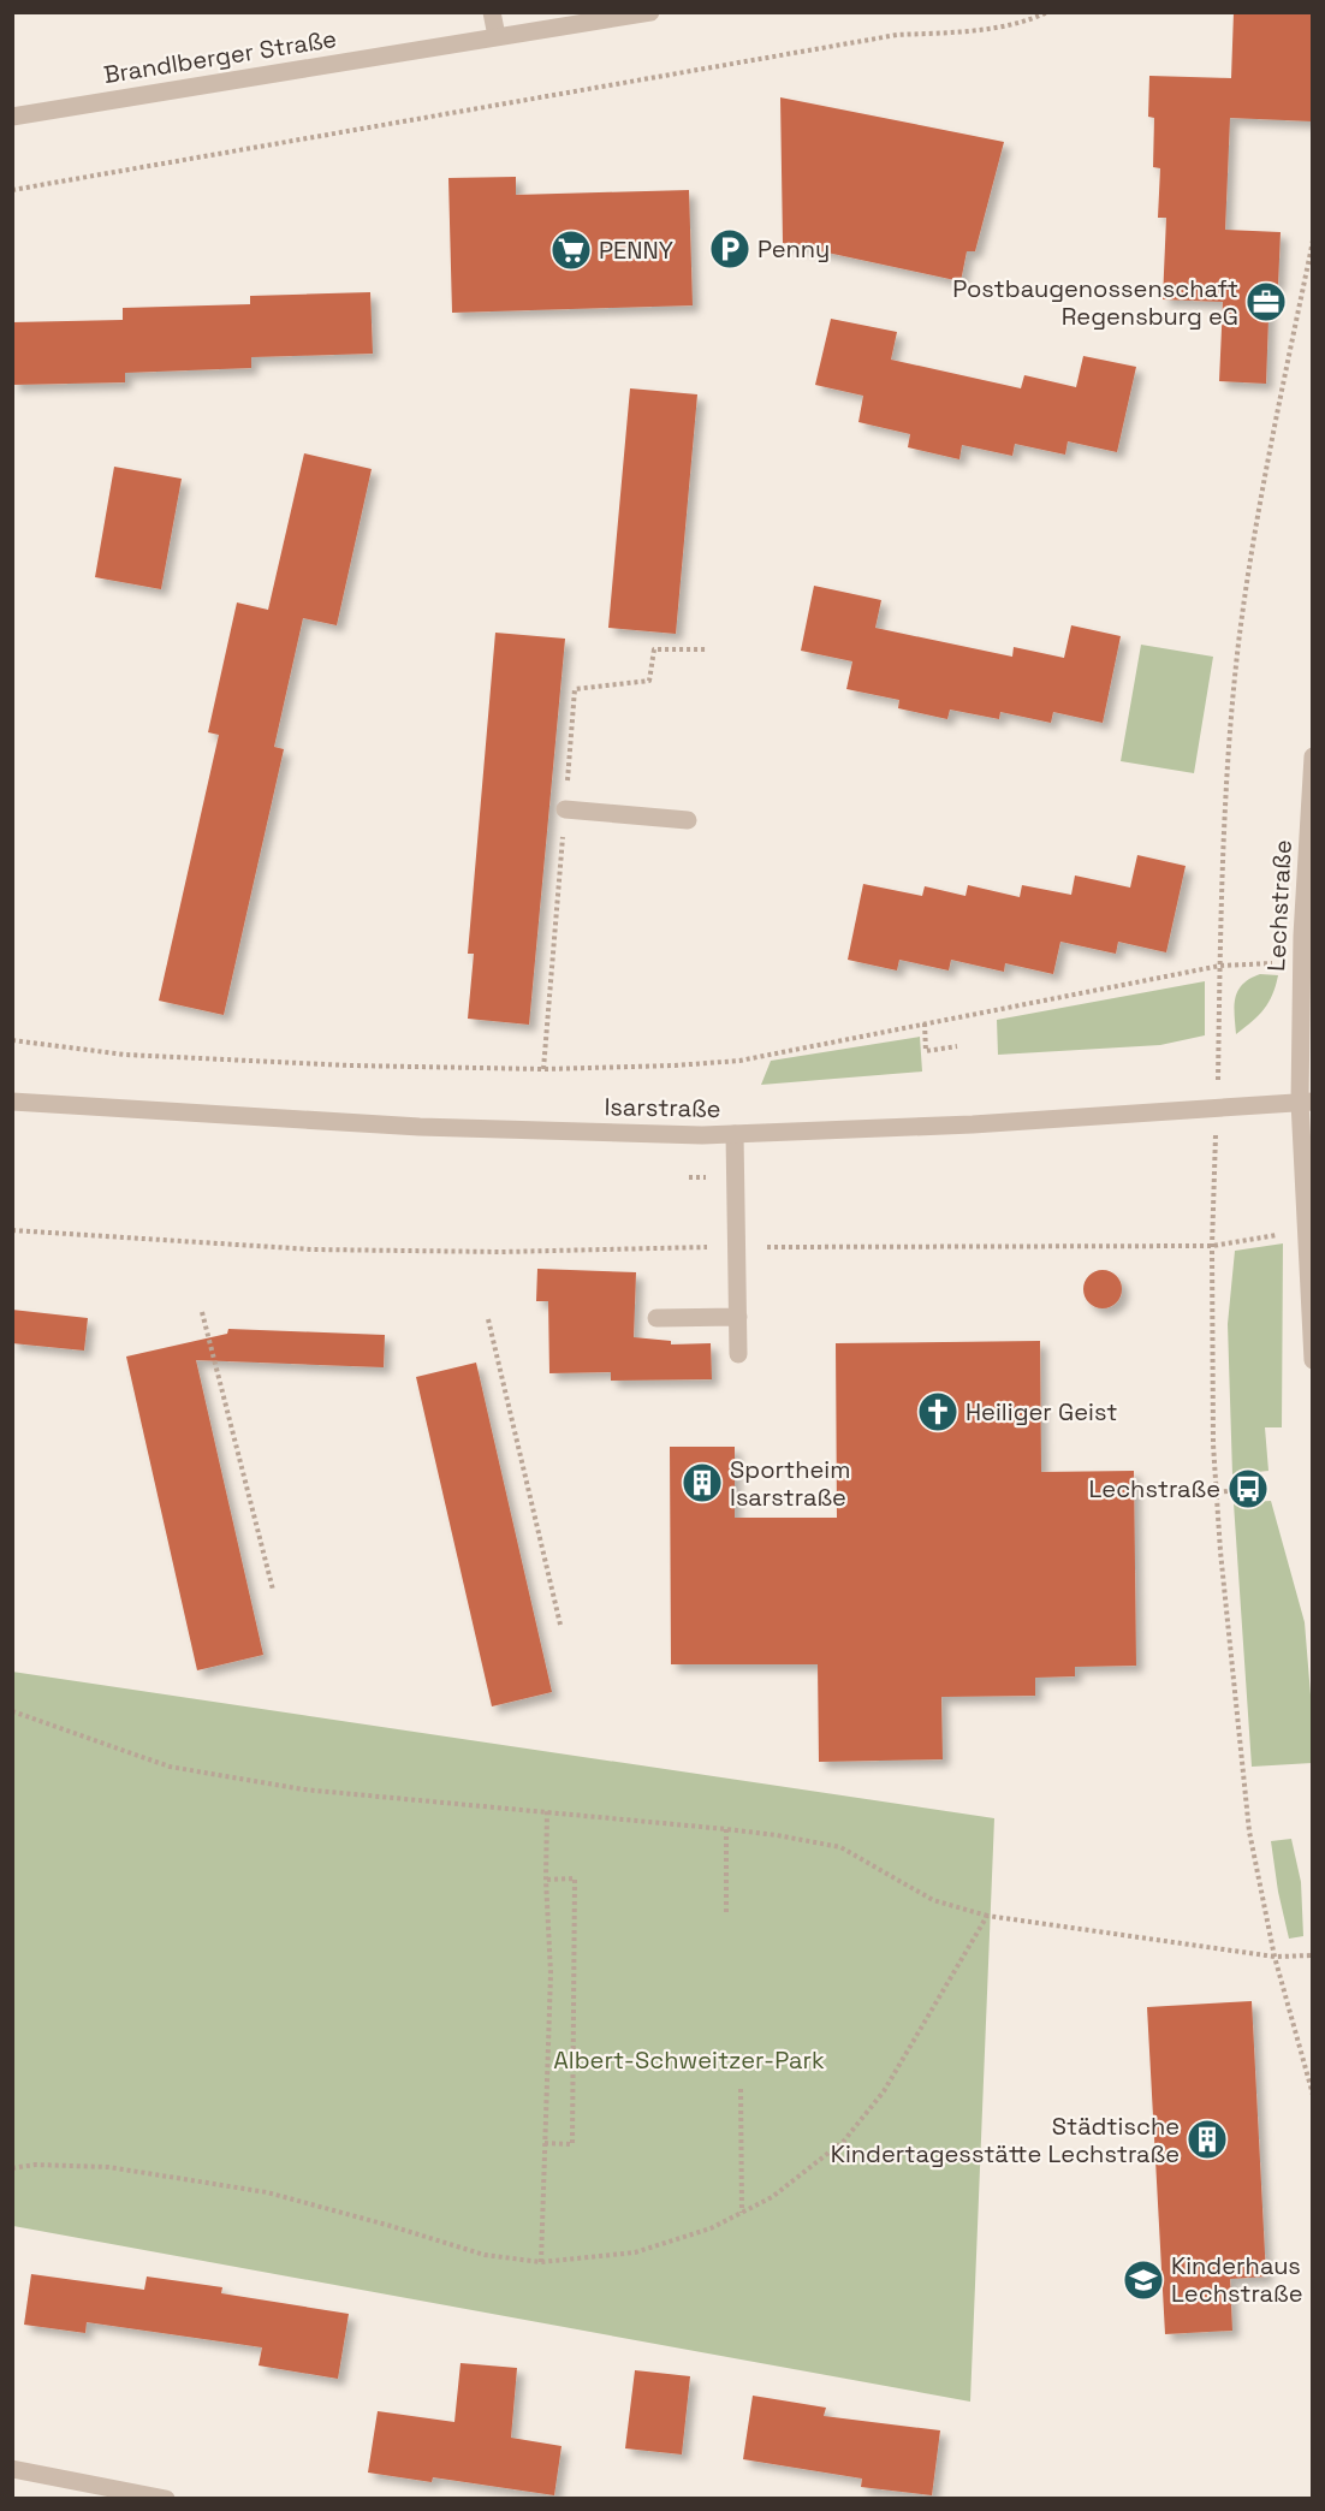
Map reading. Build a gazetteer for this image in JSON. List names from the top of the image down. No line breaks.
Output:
{"streets":{"street":["Brandlberger Straße","Lechstraße","Isarstraße"]},"crossings":[["Lechstraße","Isarstraße"]],"parks":["Albert-Schweitzer-Park"],"places":{"parking":["Penny"],"supermarket":["PENNY"],"office":["Postbaugenossenschaft Regensburg eG"],"church":["Heiliger Geist"],"building":["Sportheim Isarstraße","Städtische Kindertagesstätte Lechstraße"],"bus stop":["Lechstraße"],"school or university":["Kinderhaus Lechstraße"]}}
